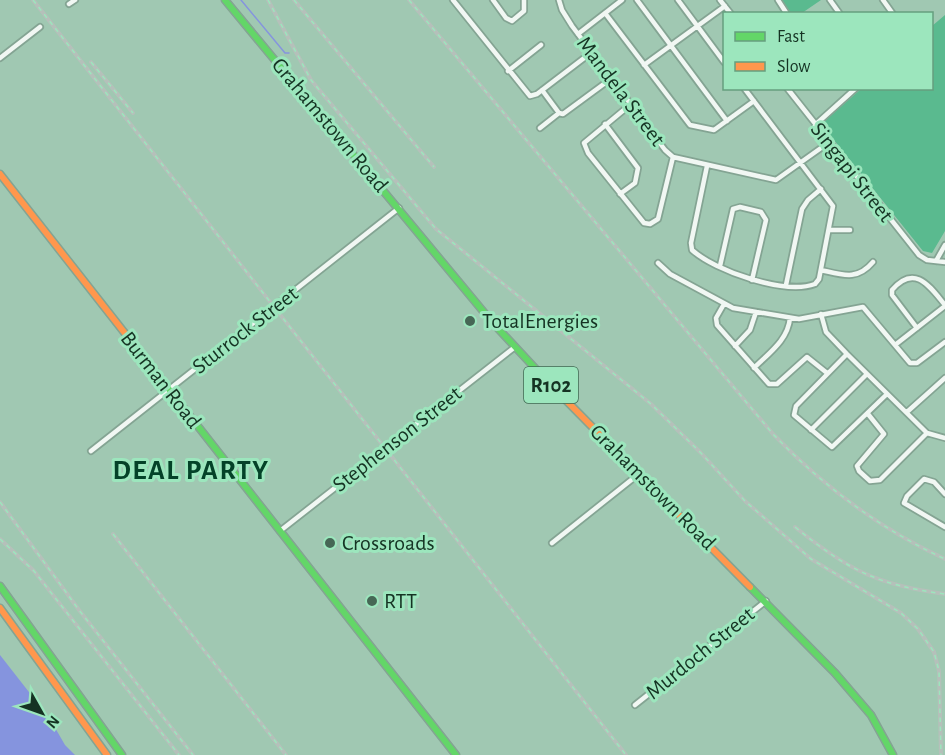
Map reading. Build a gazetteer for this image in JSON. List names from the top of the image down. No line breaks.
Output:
{"streets":{"main road":["Grahamstown Road","Burman Road","R102"],"street":["Mandela Street","Singapi Street","Sturrock Street","Stephenson Street","Murdoch Street"]},"crossings":[["Mandela Street","Singapi Street"],["Grahamstown Road","Sturrock Street"],["Grahamstown Road","Stephenson Street"],["Grahamstown Road","Murdoch Street"],["Sturrock Street","Burman Road"],["Burman Road","Stephenson Street"]],"districts":["DEAL PARTY"],"places":["TotalEnergies","Crossroads","RTT"],"legend":["Fast","Slow"],"north":"bottom right"}
